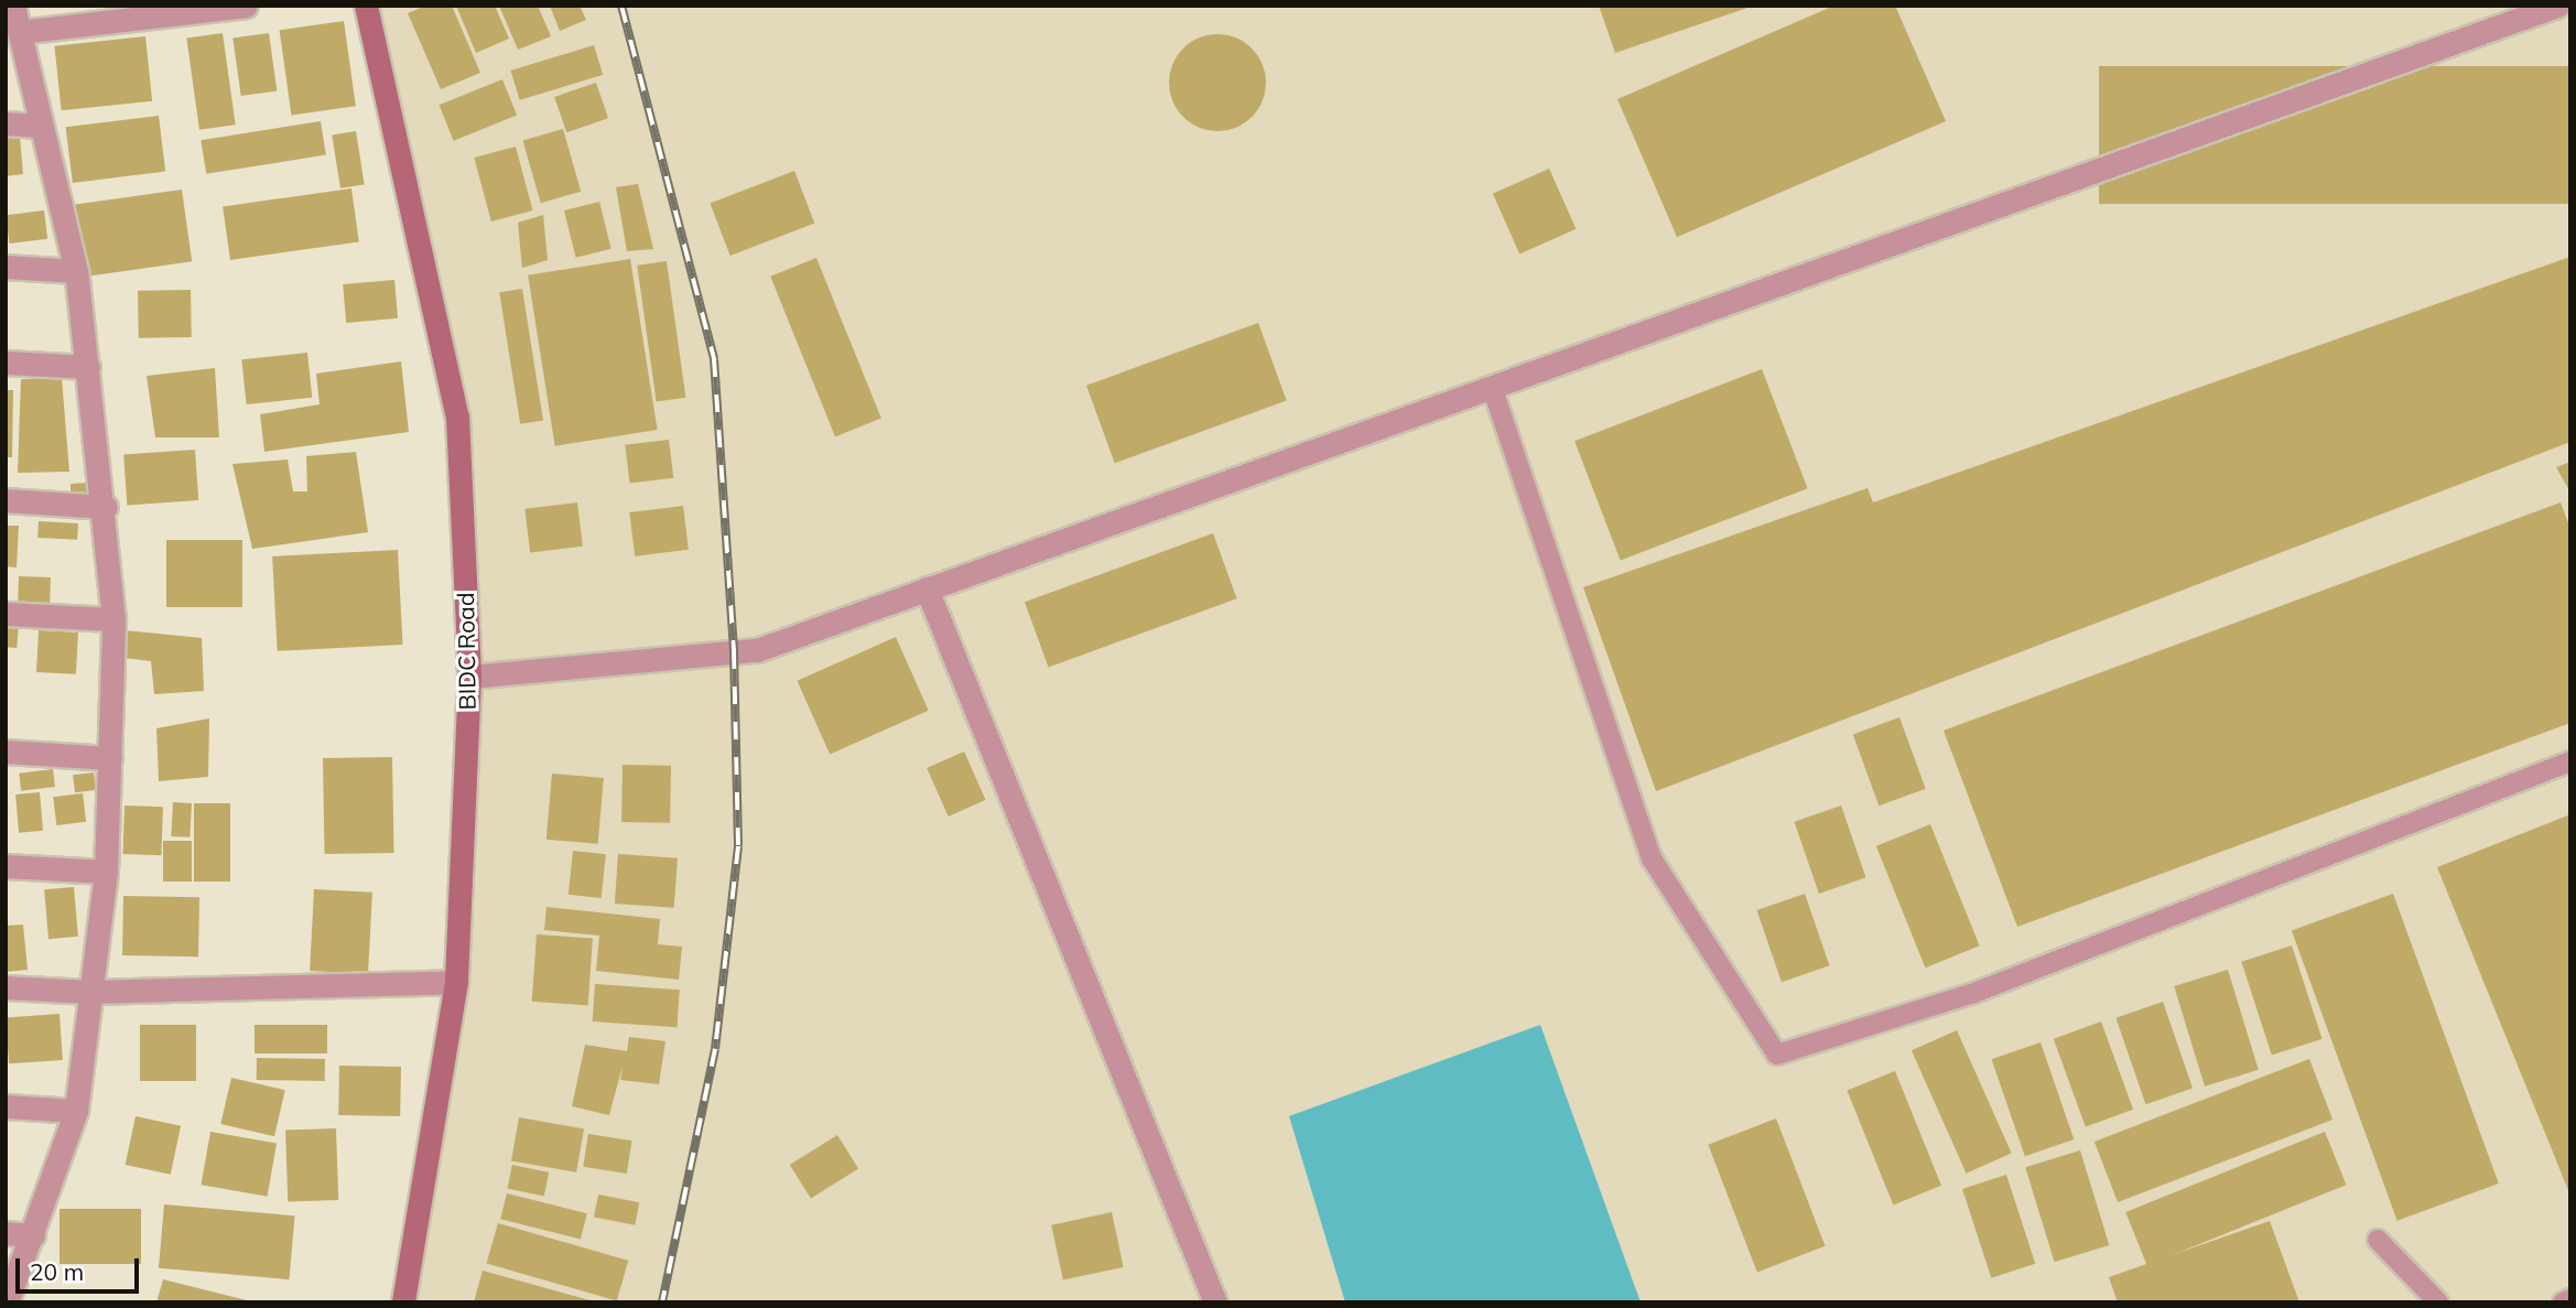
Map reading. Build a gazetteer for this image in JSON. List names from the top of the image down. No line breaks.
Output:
{"streets":{"main road":["BIDC Road"]},"scale_bar":"20 m"}
